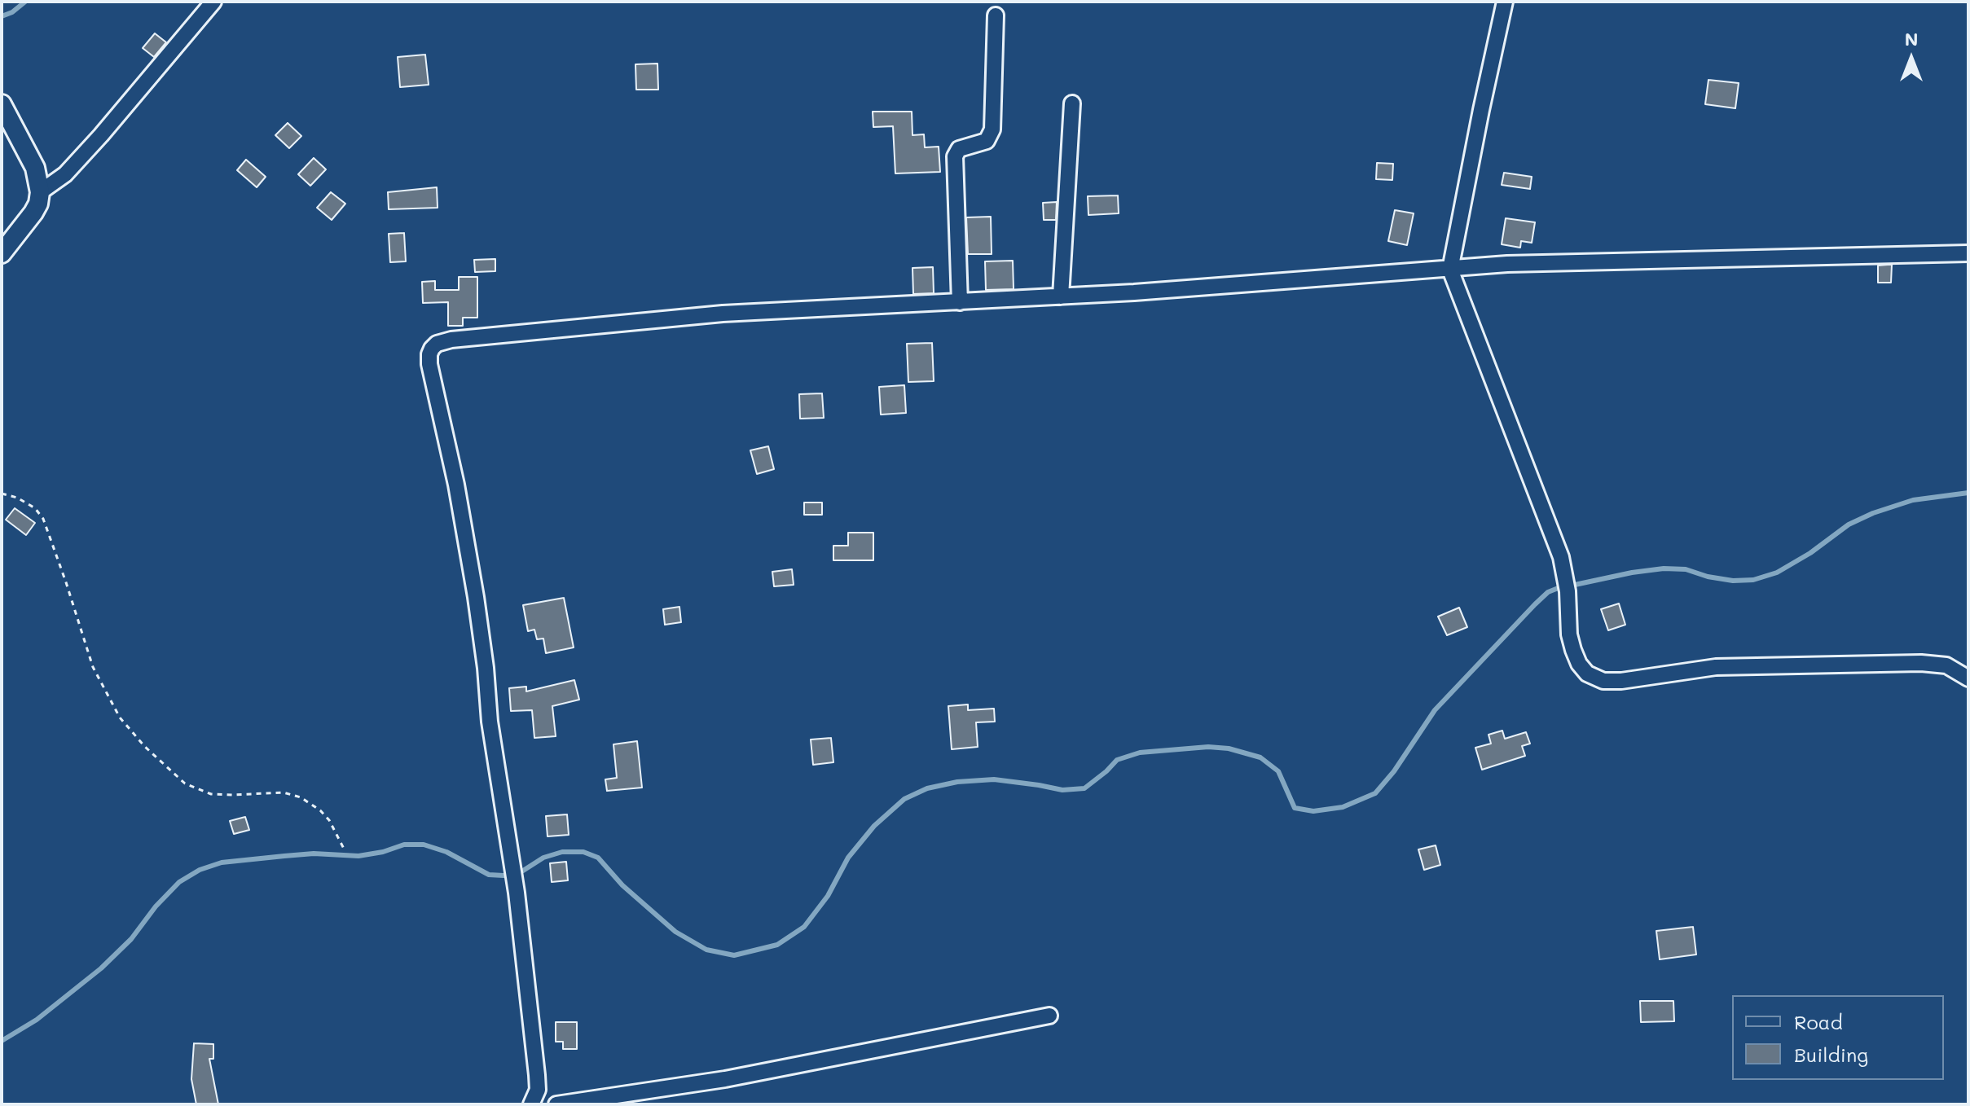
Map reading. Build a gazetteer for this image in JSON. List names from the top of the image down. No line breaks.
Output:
{"legend":["Road","Building"],"north":"top"}
